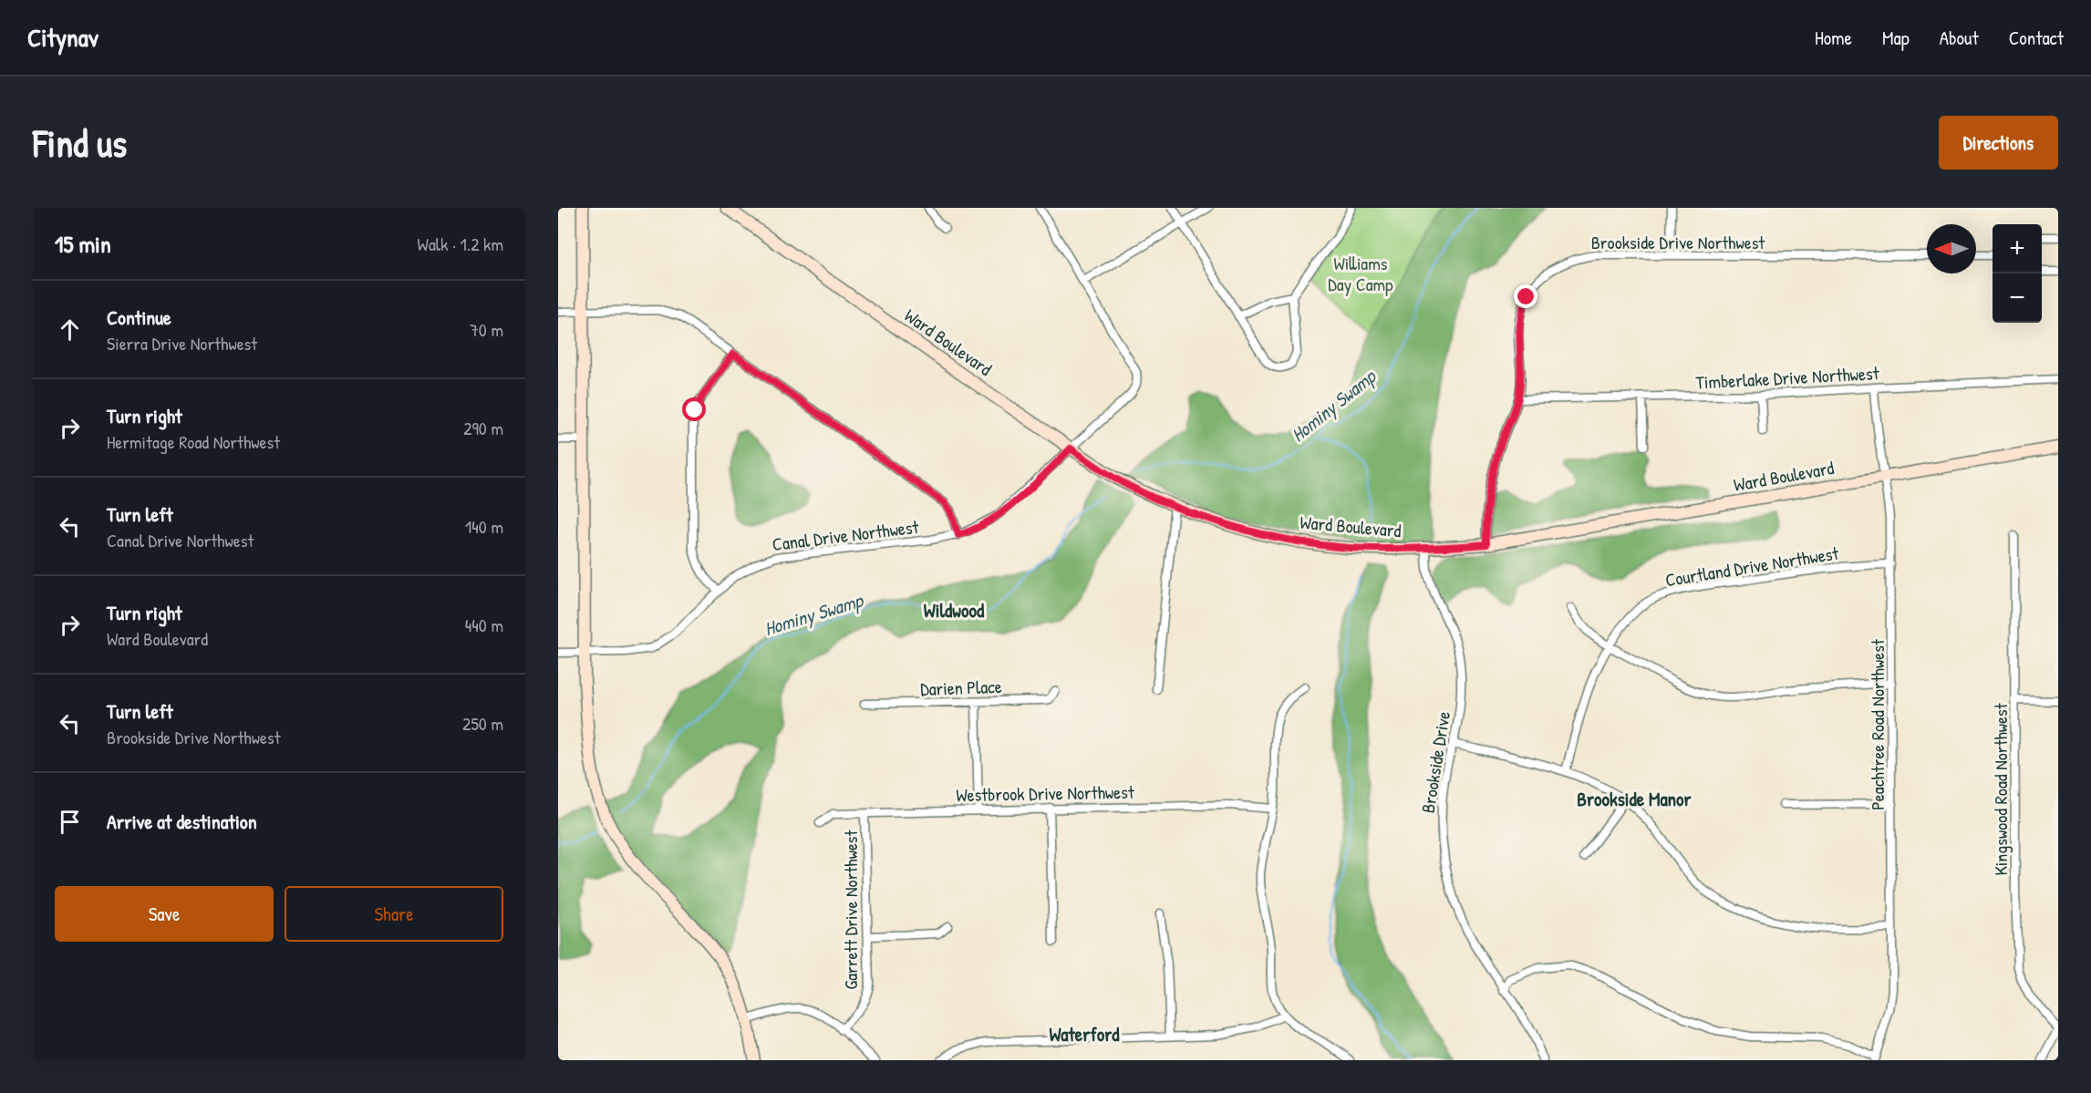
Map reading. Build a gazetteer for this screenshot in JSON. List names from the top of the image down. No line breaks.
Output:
{"streets":{"main road":["Ward Boulevard"],"street":["Brookside Drive Northwest","Timberlake Drive Northwest","Canal Drive Northwest","Courtland Drive Northwest","Darien Place","Peachtree Road Northwest","Brookside Drive","Kingswood Road Northwest","Westbrook Drive Northwest","Garrett Drive Northwest"]},"crossings":[["Brookside Drive Northwest","Ward Boulevard"],["Brookside Drive Northwest","Timberlake Drive Northwest"],["Ward Boulevard","Canal Drive Northwest"],["Ward Boulevard","Peachtree Road Northwest"],["Ward Boulevard","Brookside Drive"],["Timberlake Drive Northwest","Peachtree Road Northwest"],["Courtland Drive Northwest","Peachtree Road Northwest"],["Westbrook Drive Northwest","Garrett Drive Northwest"]],"districts":["Wildwood","Brookside Manor","Waterford"],"water":["Hominy Swamp"],"parks":["Williams Day Camp"],"north":"left","page":{"header":"Citynav","nav":["Home","Map","About","Contact"],"buttons":["Directions",["Save","Share"]],"title":"Find us","heading":["15 min","Walk · 1.2 km"],"map_buttons":["+","−"],"list":[["Continue","Sierra Drive Northwest","70 m"],["Turn right","Hermitage Road Northwest","290 m"],["Turn left","Canal Drive Northwest","140 m"],["Turn right","Ward Boulevard","440 m"],["Turn left","Brookside Drive Northwest","250 m"],"Arrive at destination"]}}
